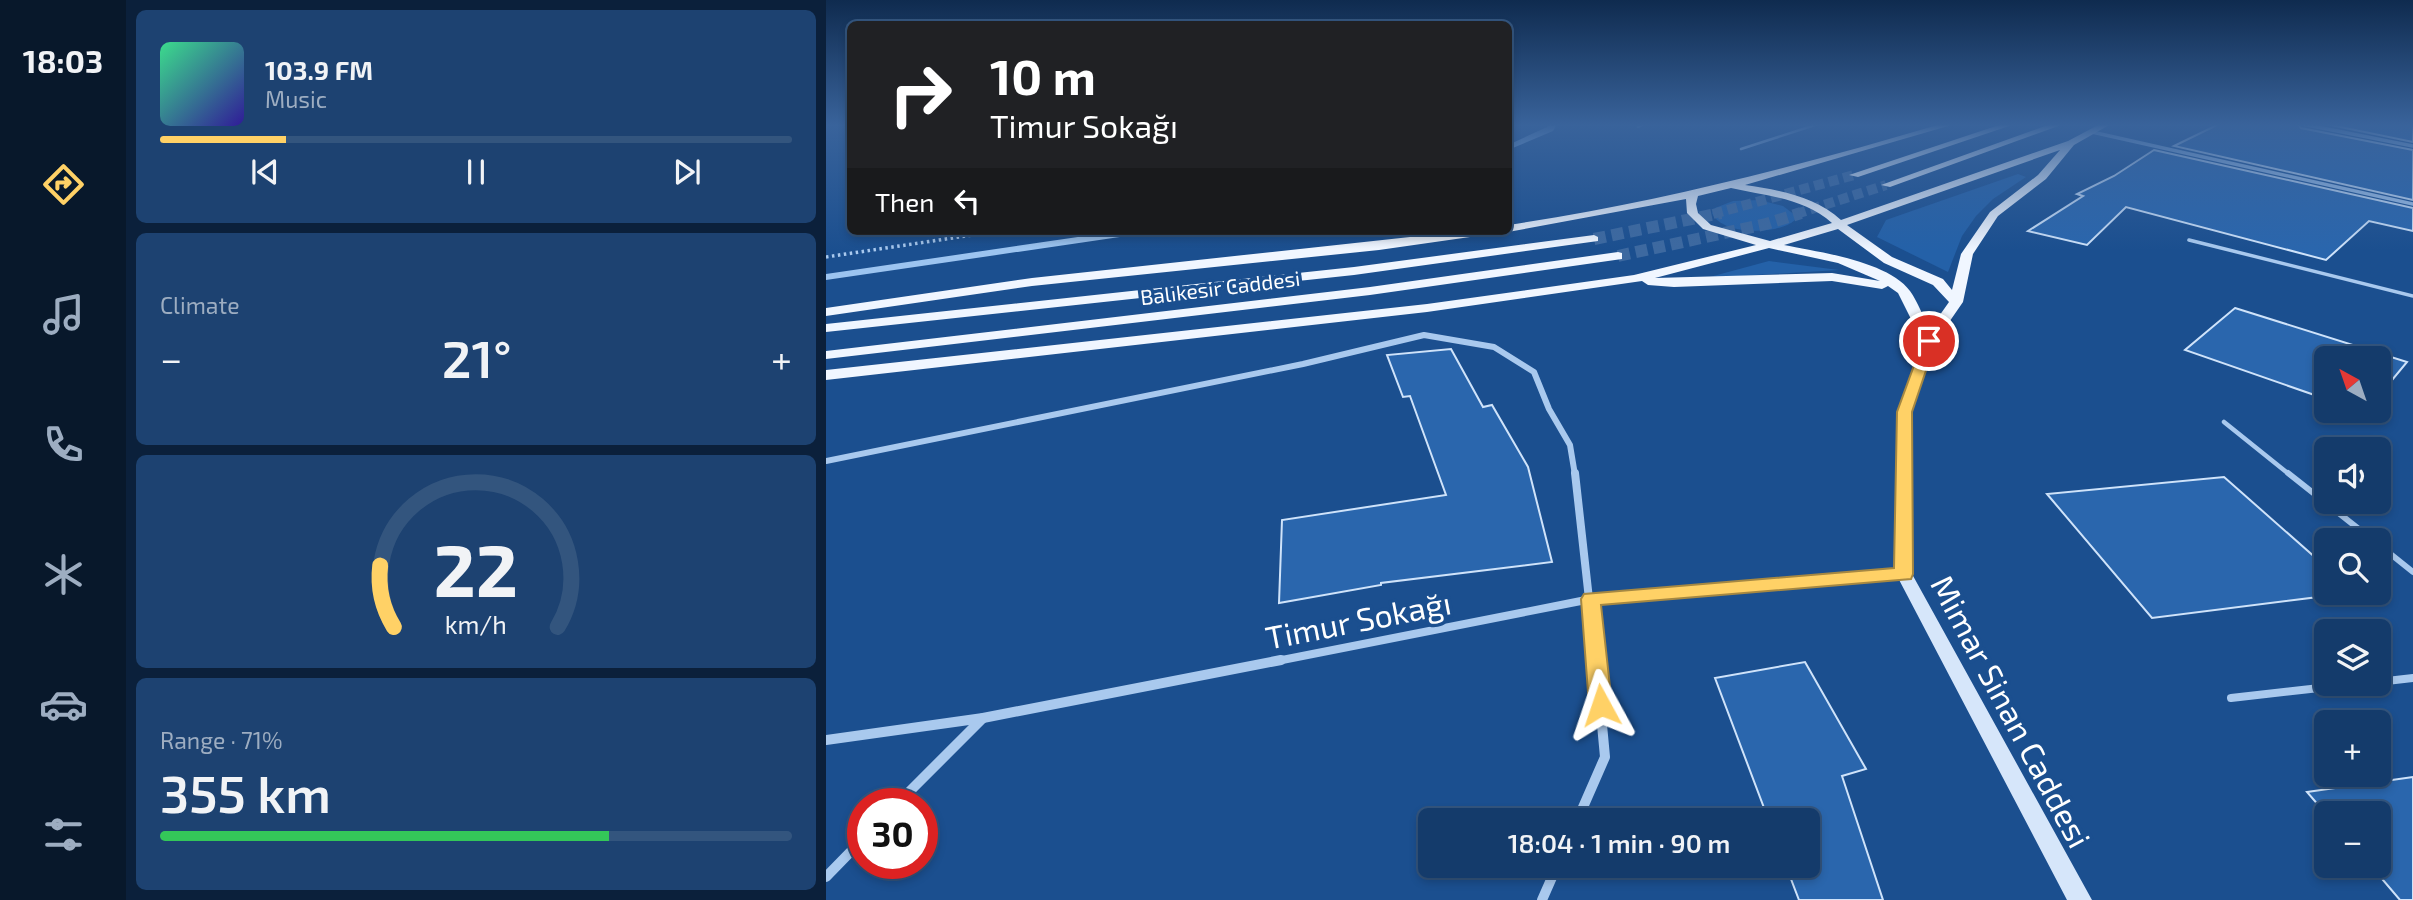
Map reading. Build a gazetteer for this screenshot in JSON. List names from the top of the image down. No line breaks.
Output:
{"streets":{"main road":["Balıkesir Caddesi","Mimar Sinan Caddesi"],"street":["Timur Sokağı"]},"crossings":[["Timur Sokağı","Mimar Sinan Caddesi"]],"north":"top left","page":{"tabs":"18:03","turn":["10 m","Timur Sokağı"],"song":["103.9 FM","Music"],"then":"Then","tile":["Climate",["Range · 71%","355 km"]],"heat":["−","21°","+"],"map_buttons":["+","−"],"limit":"30","trip":"18:04 · 1 min · 90 m","gauge":["22","km/h"]}}
